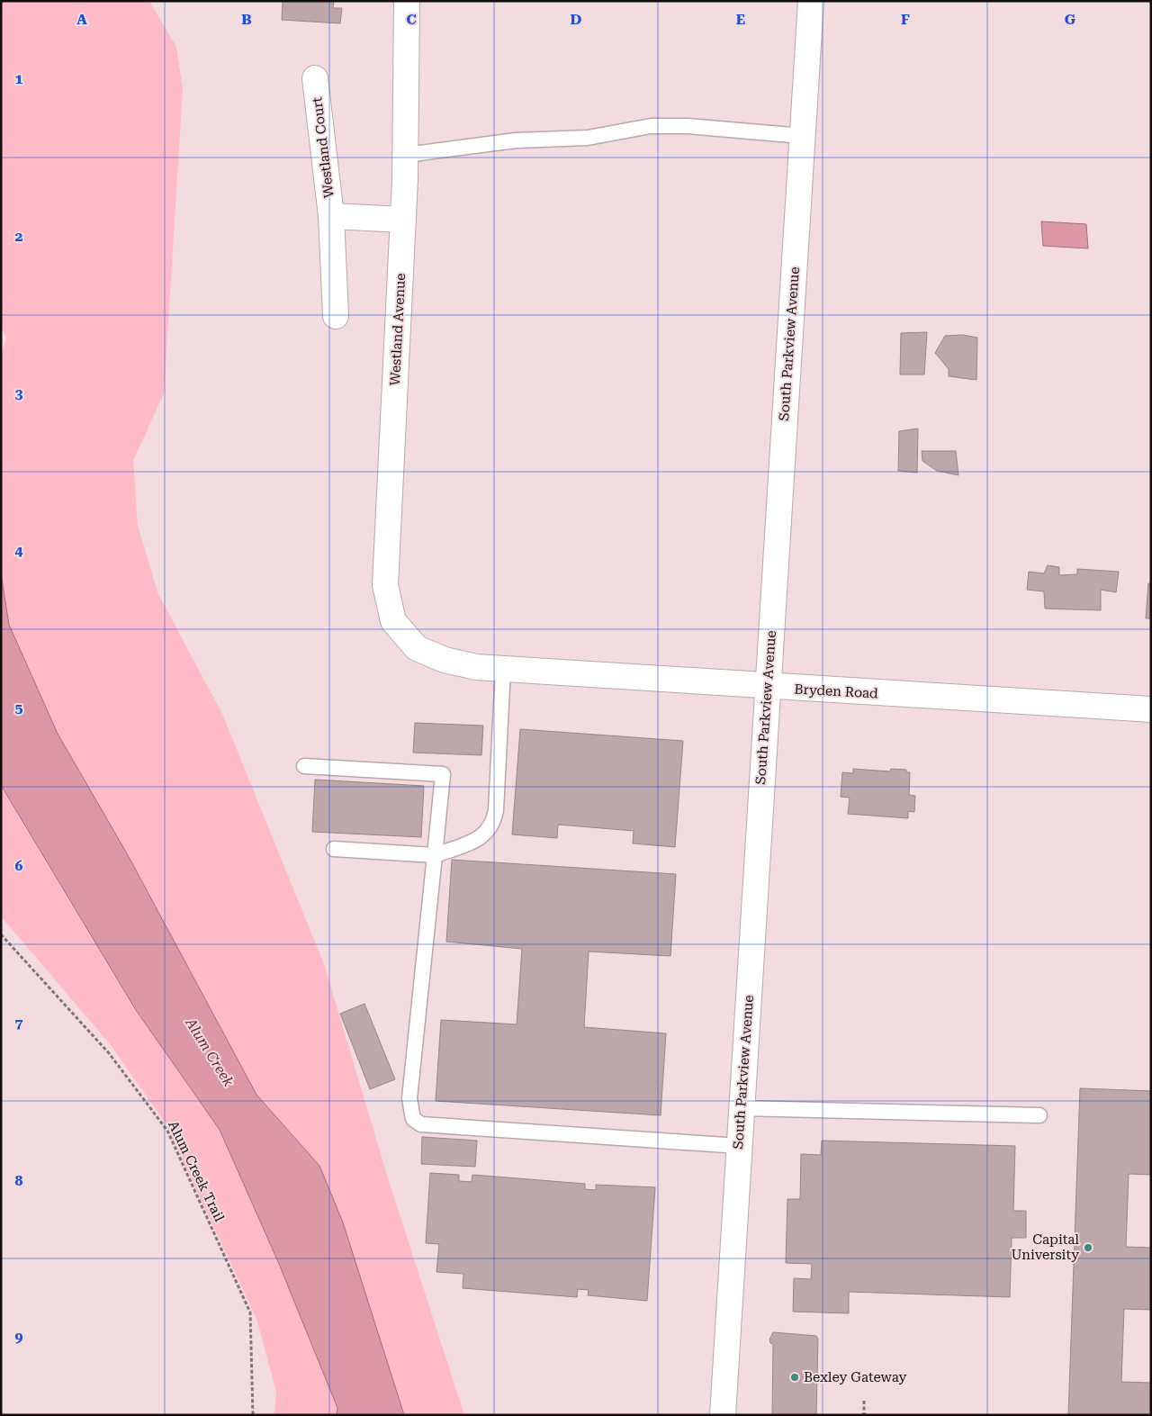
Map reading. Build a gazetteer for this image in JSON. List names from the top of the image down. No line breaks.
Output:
{"streets":{"street":["Westland Court","Westland Avenue","South Parkview Avenue","Bryden Road"],"path":["Alum Creek Trail"]},"crossings":[["Westland Court","Westland Avenue"],["Westland Avenue","Bryden Road"],["South Parkview Avenue","Bryden Road"]],"water":["Alum Creek"],"places":["Capital University","Bexley Gateway"],"grid":{"columns":["A","B","C","D","E","F","G"],"rows":["1","2","3","4","5","6","7","8","9"]}}
